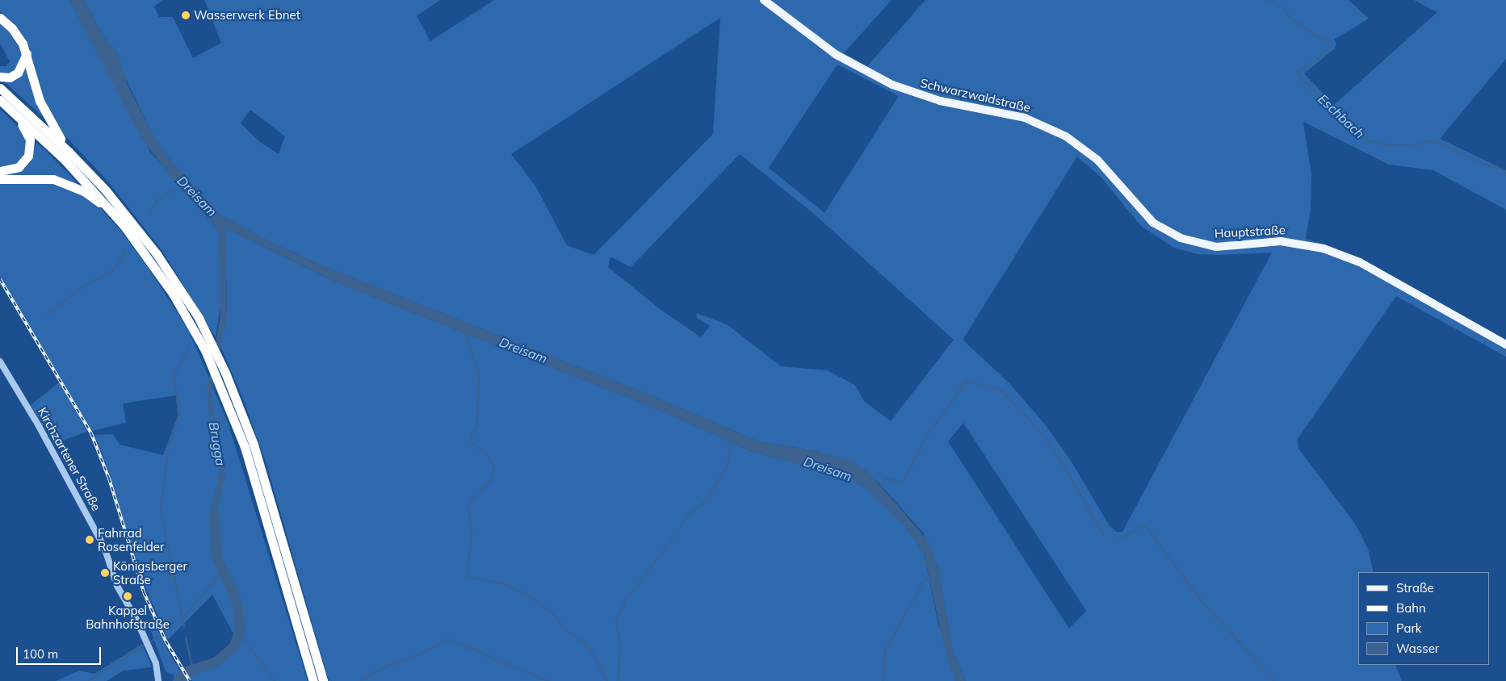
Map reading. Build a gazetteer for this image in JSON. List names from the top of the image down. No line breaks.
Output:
{"streets":{"main road":["Schwarzwaldstraße","Hauptstraße"],"street":["Kirchzartener Straße"]},"crossings":[["Schwarzwaldstraße","Hauptstraße"]],"water":["Eschbach","Dreisam","Brugga"],"places":["Wasserwerk Ebnet","Fahrrad Rosenfelder","Königsberger Straße","Kappel Bahnhofstraße"],"legend":["Straße","Bahn","Park","Wasser"],"scale_bar":"100 m"}
